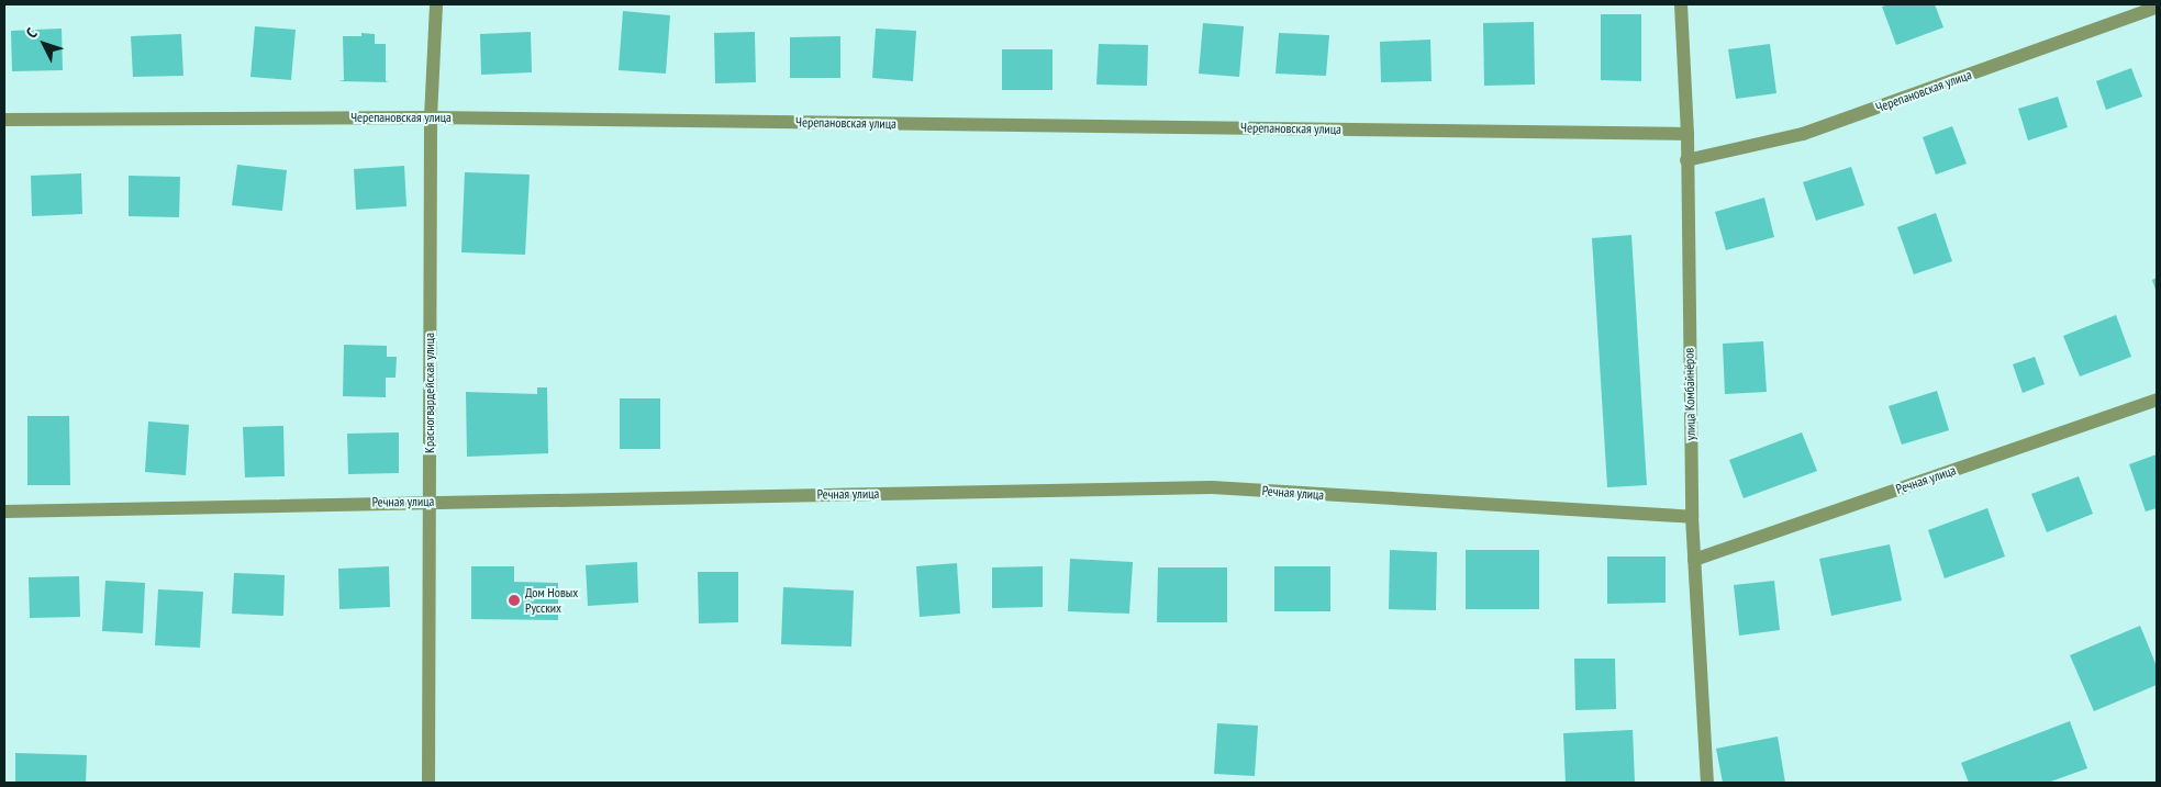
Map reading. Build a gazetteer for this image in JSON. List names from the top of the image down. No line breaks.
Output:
{"streets":{"street":["Черепановская улица","Красногвардейская улица","улица Комбайнёров","Речная улица"]},"crossings":[["Черепановская улица","Красногвардейская улица"],["Черепановская улица","улица Комбайнёров"],["Красногвардейская улица","Речная улица"],["улица Комбайнёров","Речная улица"]],"places":["Дом Новых Русских"],"north":"top left"}
